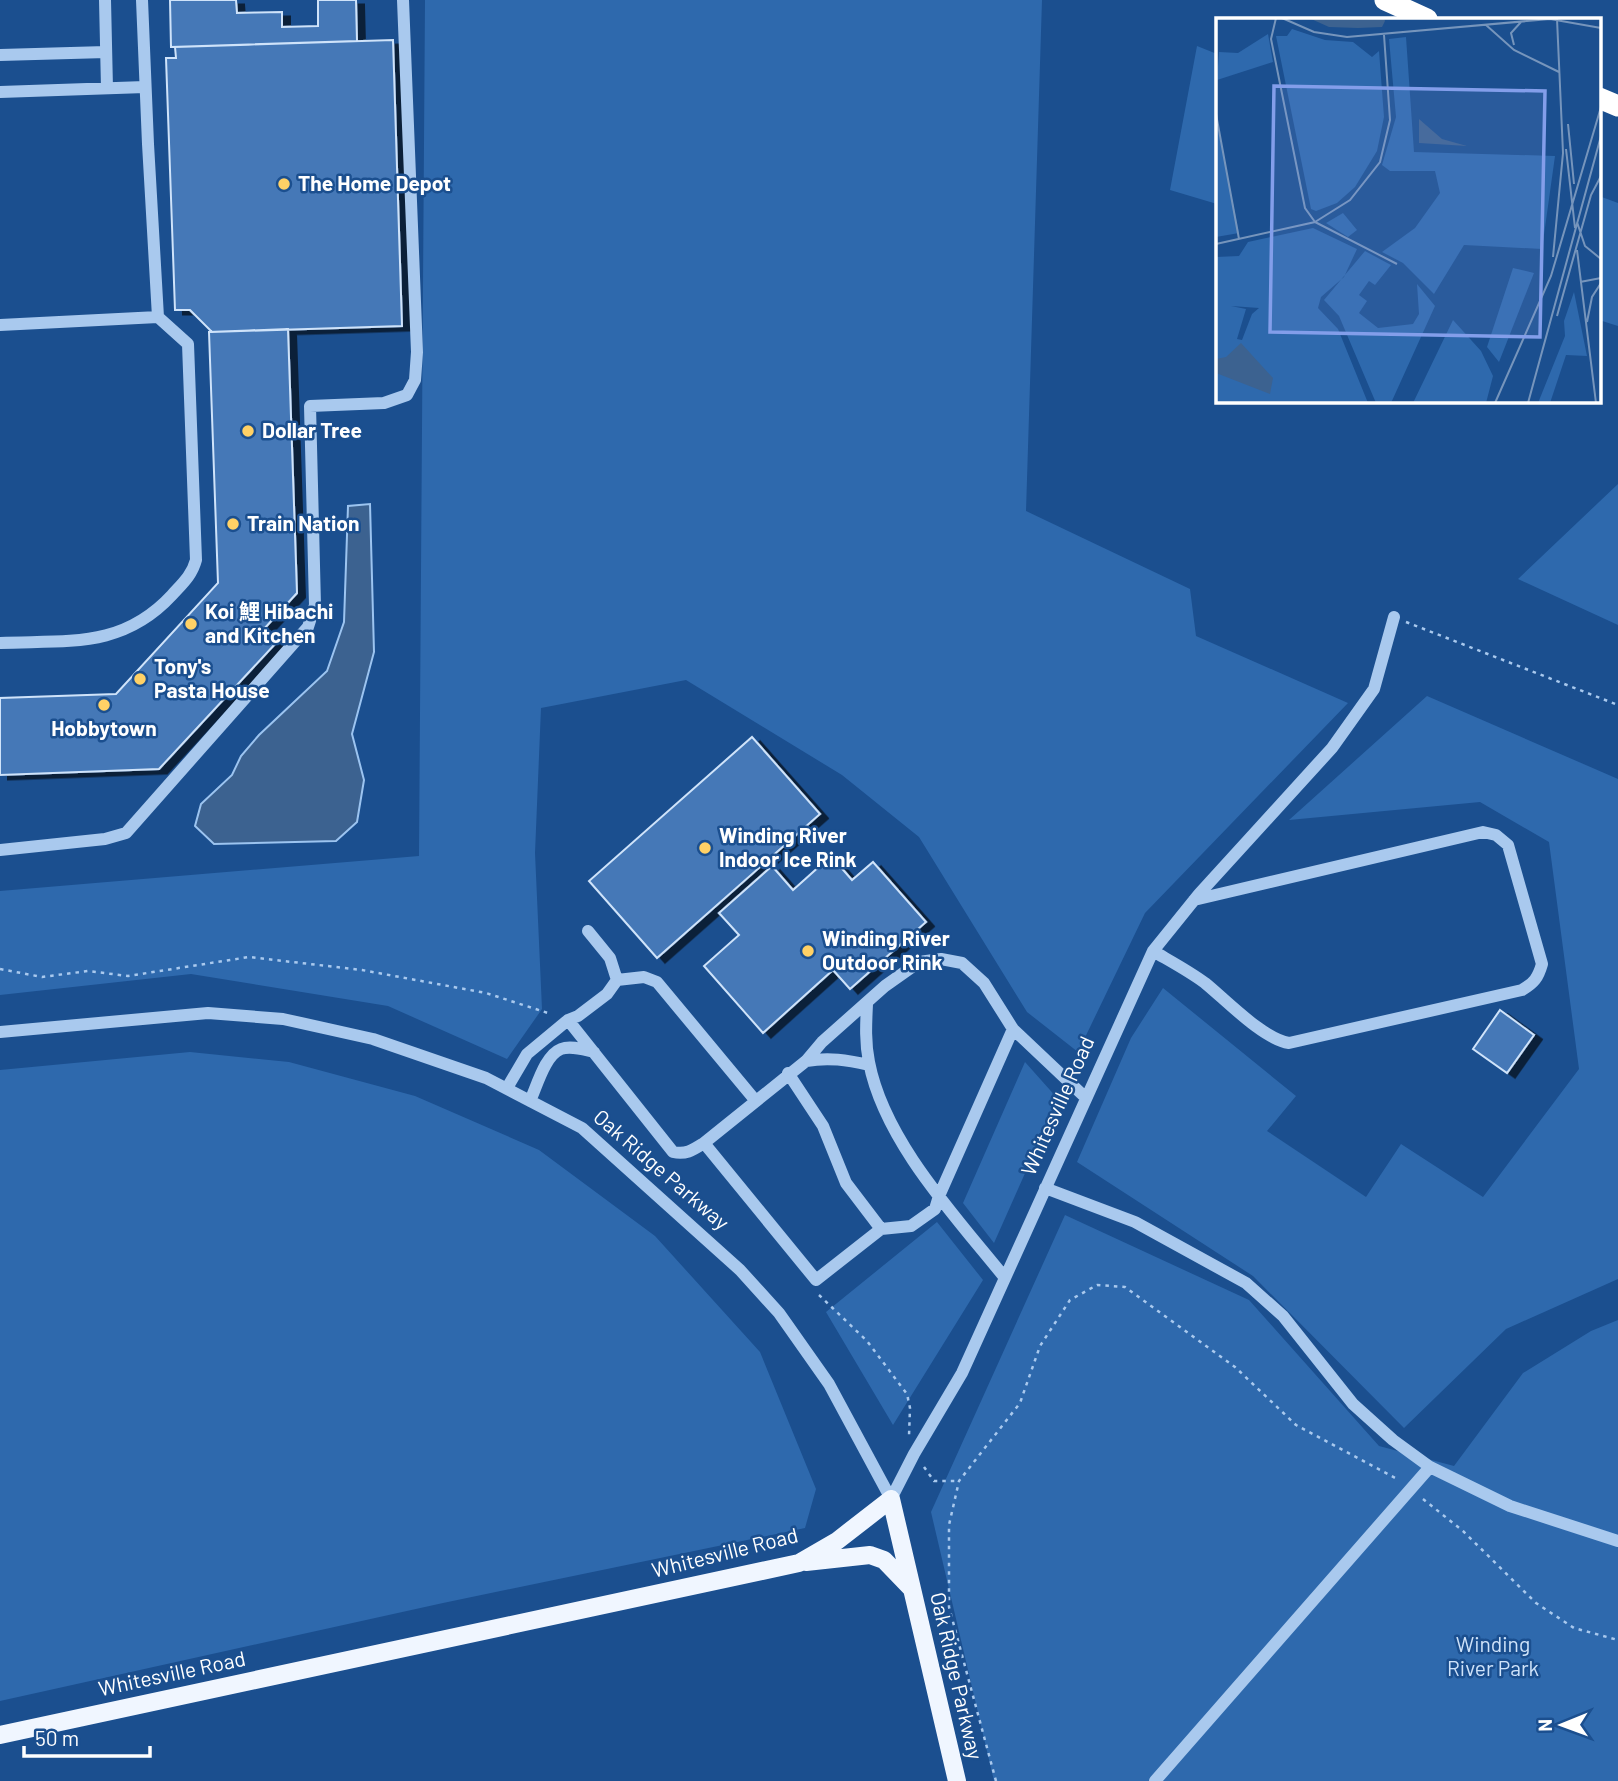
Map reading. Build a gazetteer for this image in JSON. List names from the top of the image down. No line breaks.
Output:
{"streets":{"main road":["Whitesville Road","Oak Ridge Parkway"]},"crossings":[["Whitesville Road","Oak Ridge Parkway"]],"parks":["Winding River Park"],"places":["The Home Depot","Dollar Tree","Train Nation","Koi 鯉 Hibachi and Kitchen","Tony's Pasta House","Hobbytown","Winding River Indoor Ice Rink","Winding River Outdoor Rink"],"scale_bar":"50 m","north":"left"}
